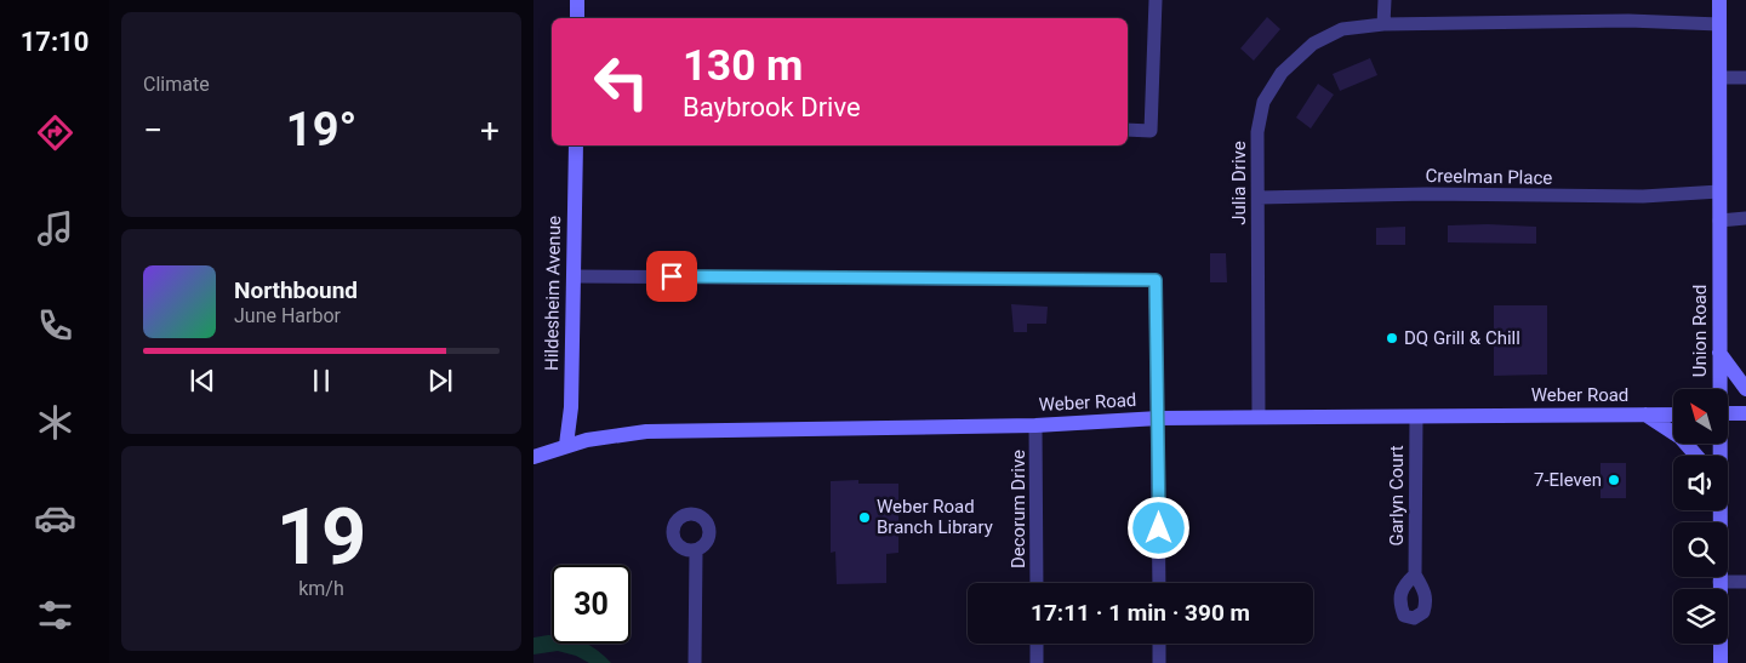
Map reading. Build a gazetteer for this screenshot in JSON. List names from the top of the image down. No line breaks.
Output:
{"streets":{"main road":["Hildesheim Avenue","Union Road","Weber Road"],"street":["Creelman Place","Julia Drive","Garlyn Court","Decorum Drive"]},"crossings":[["Creelman Place","Julia Drive"],["Creelman Place","Union Road"],["Julia Drive","Union Road"],["Julia Drive","Weber Road"],["Hildesheim Avenue","Weber Road"],["Weber Road","Garlyn Court"],["Weber Road","Decorum Drive"]],"places":["DQ Grill & Chill","7-Eleven","Weber Road Branch Library"],"north":"top left","page":{"tabs":"17:10","tile":["Climate",["19","km/h"]],"turn":["130 m","Baybrook Drive"],"heat":["−","19°","+"],"song":["Northbound","June Harbor"],"limit":"30","trip":"17:11 · 1 min · 390 m"}}
